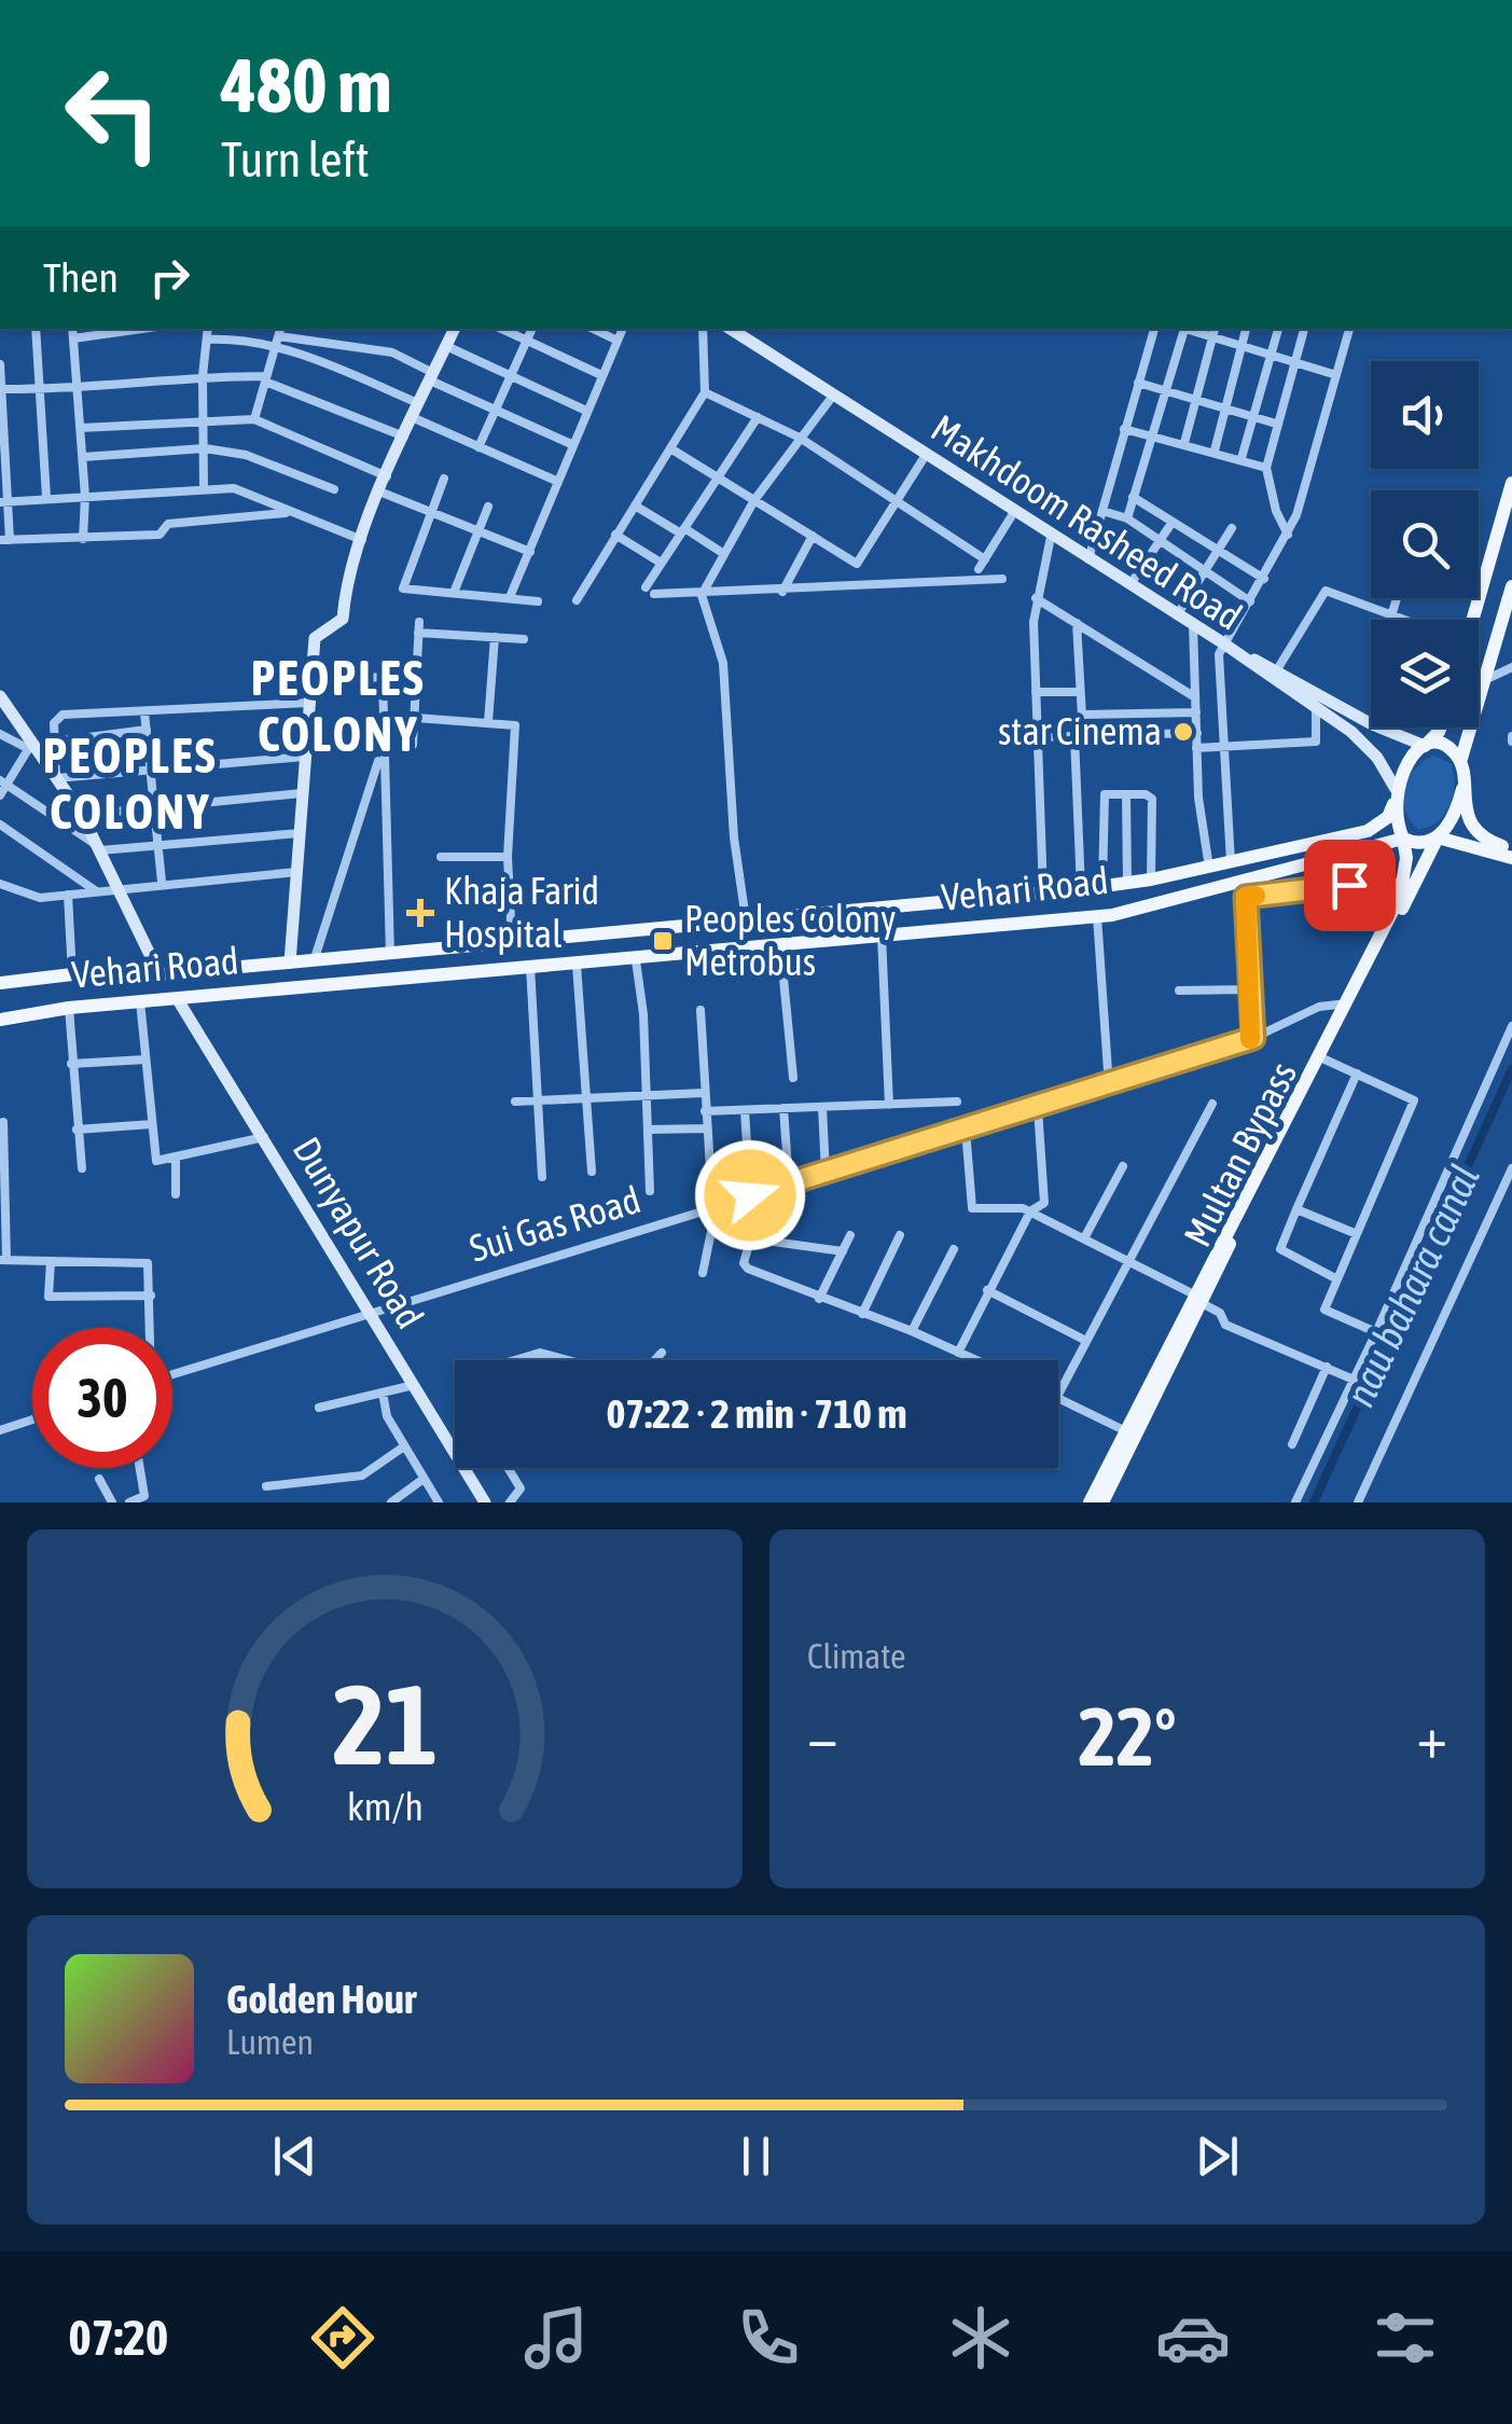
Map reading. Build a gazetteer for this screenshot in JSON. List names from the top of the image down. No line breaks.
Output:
{"streets":{"main road":["Vehari Road","Multan Bypass"],"street":["Makhdoom Rasheed Road","Sui Gas Road","Dunyapur Road"]},"crossings":[["Makhdoom Rasheed Road","Vehari Road"],["Makhdoom Rasheed Road","Multan Bypass"],["Vehari Road","Multan Bypass"],["Vehari Road","Dunyapur Road"],["Sui Gas Road","Dunyapur Road"]],"districts":["PEOPLES COLONY","PEOPLES COLONY"],"water":["nau bahara canal"],"places":{"other":["star Cinema"],"health":["Khaja Farid Hospital"],"transit":["Peoples Colony Metrobus"]},"page":{"turn":["480 m","Turn left"],"then":"Then","limit":"30","trip":"07:22 · 2 min · 710 m","tile":"Climate","heat":["−","22°","+"],"song":["Golden Hour","Lumen"],"tabs":"07:20","gauge":["21","km/h"]}}
